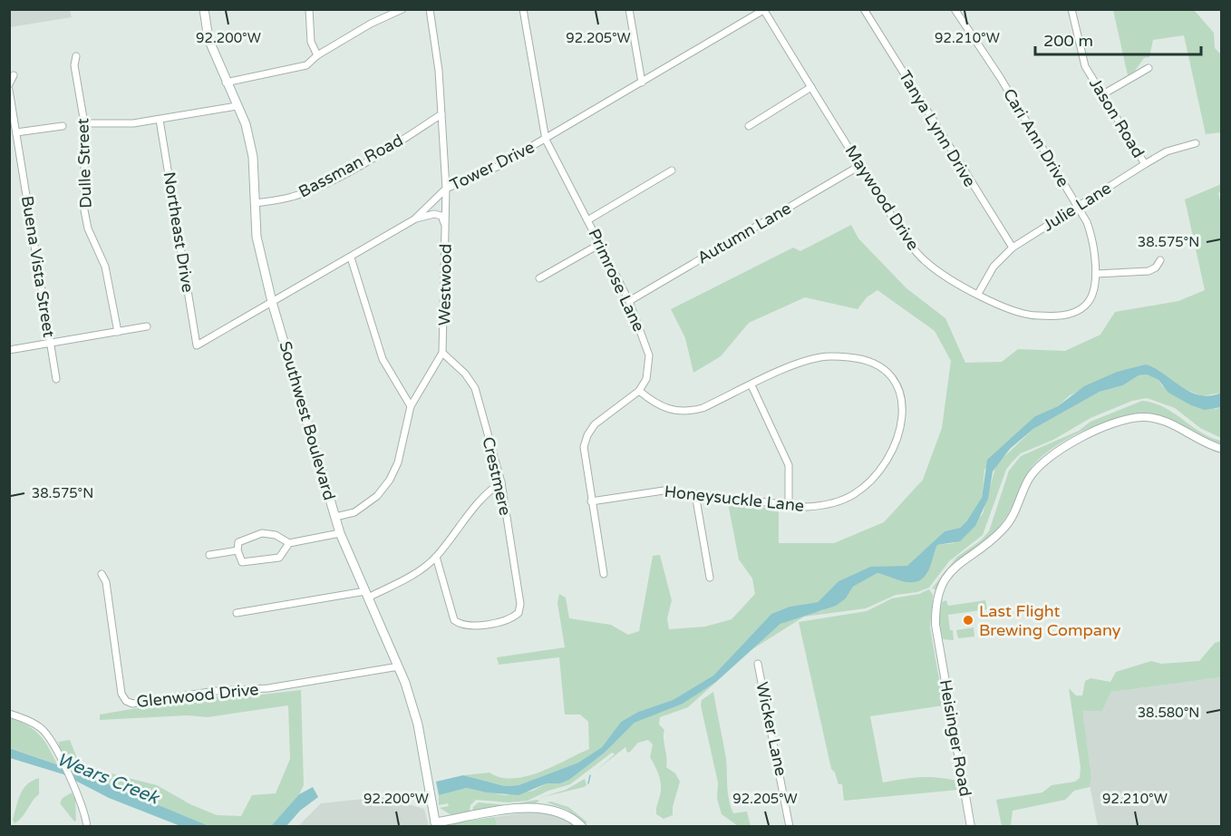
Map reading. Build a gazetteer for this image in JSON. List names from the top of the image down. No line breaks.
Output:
{"streets":{"main road":["Southwest Boulevard"],"street":["Jason Road","Tanya Lynn Drive","Cari Ann Drive","Dulle Street","Bassman Road","Tower Drive","Maywood Drive","Julie Lane","Northeast Drive","Autumn Lane","Buena Vista Street","Primrose Lane","Westwood","Crestmere","Honeysuckle Lane","Glenwood Drive","Wicker Lane","Heisinger Road"]},"crossings":[["Jason Road","Julie Lane"],["Tanya Lynn Drive","Julie Lane"],["Cari Ann Drive","Maywood Drive"],["Cari Ann Drive","Julie Lane"],["Bassman Road","Westwood"],["Bassman Road","Southwest Boulevard"],["Tower Drive","Maywood Drive"],["Tower Drive","Northeast Drive"],["Tower Drive","Primrose Lane"],["Tower Drive","Westwood"],["Tower Drive","Southwest Boulevard"],["Maywood Drive","Julie Lane"],["Maywood Drive","Autumn Lane"],["Autumn Lane","Primrose Lane"],["Primrose Lane","Honeysuckle Lane"],["Westwood","Southwest Boulevard"],["Westwood","Crestmere"],["Southwest Boulevard","Glenwood Drive"]],"water":["Wears Creek"],"places":["Last Flight Brewing Company"],"scale_bar":"200 m","coordinates":["92.200°W","92.205°W","92.210°W","38.575°N","38.580°N"]}
